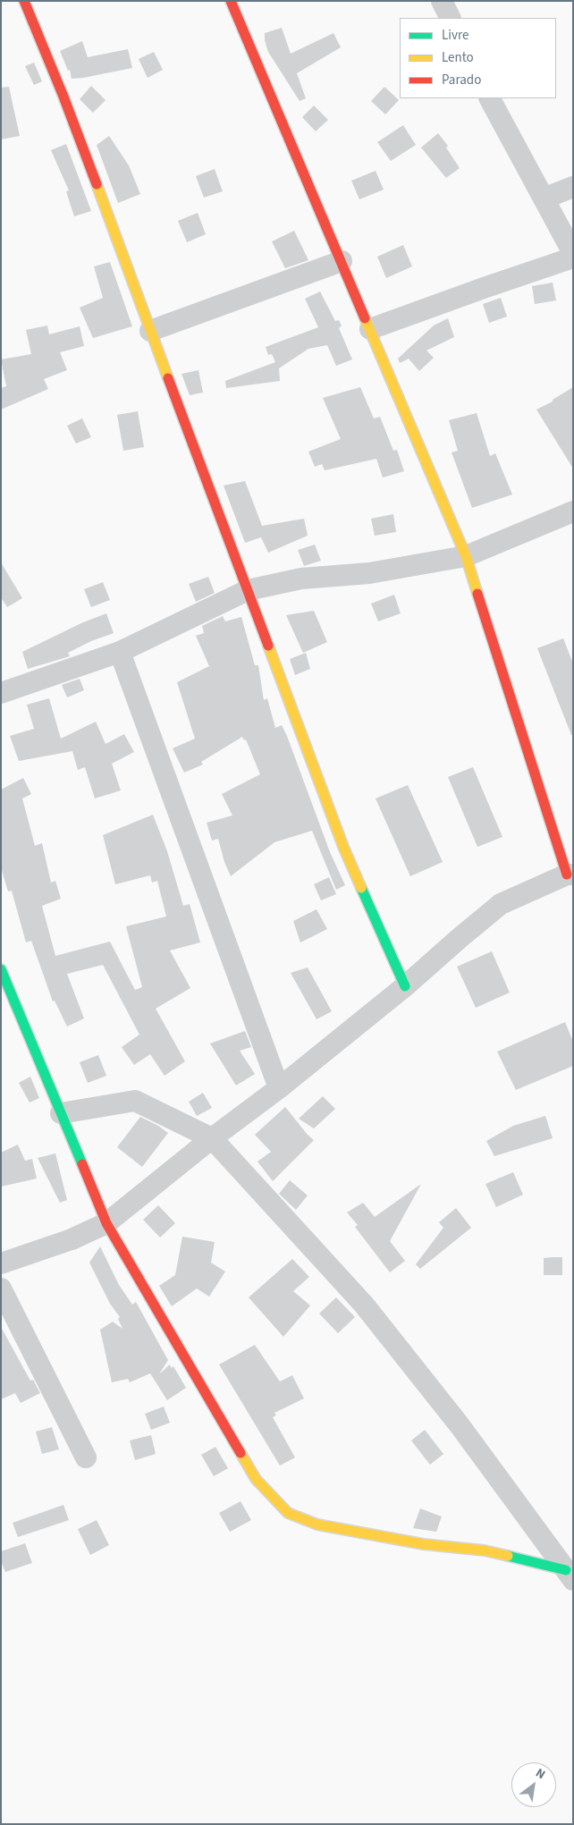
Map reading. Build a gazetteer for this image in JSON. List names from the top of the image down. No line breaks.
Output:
{"legend":["Livre","Lento","Parado"],"north":"top right"}
